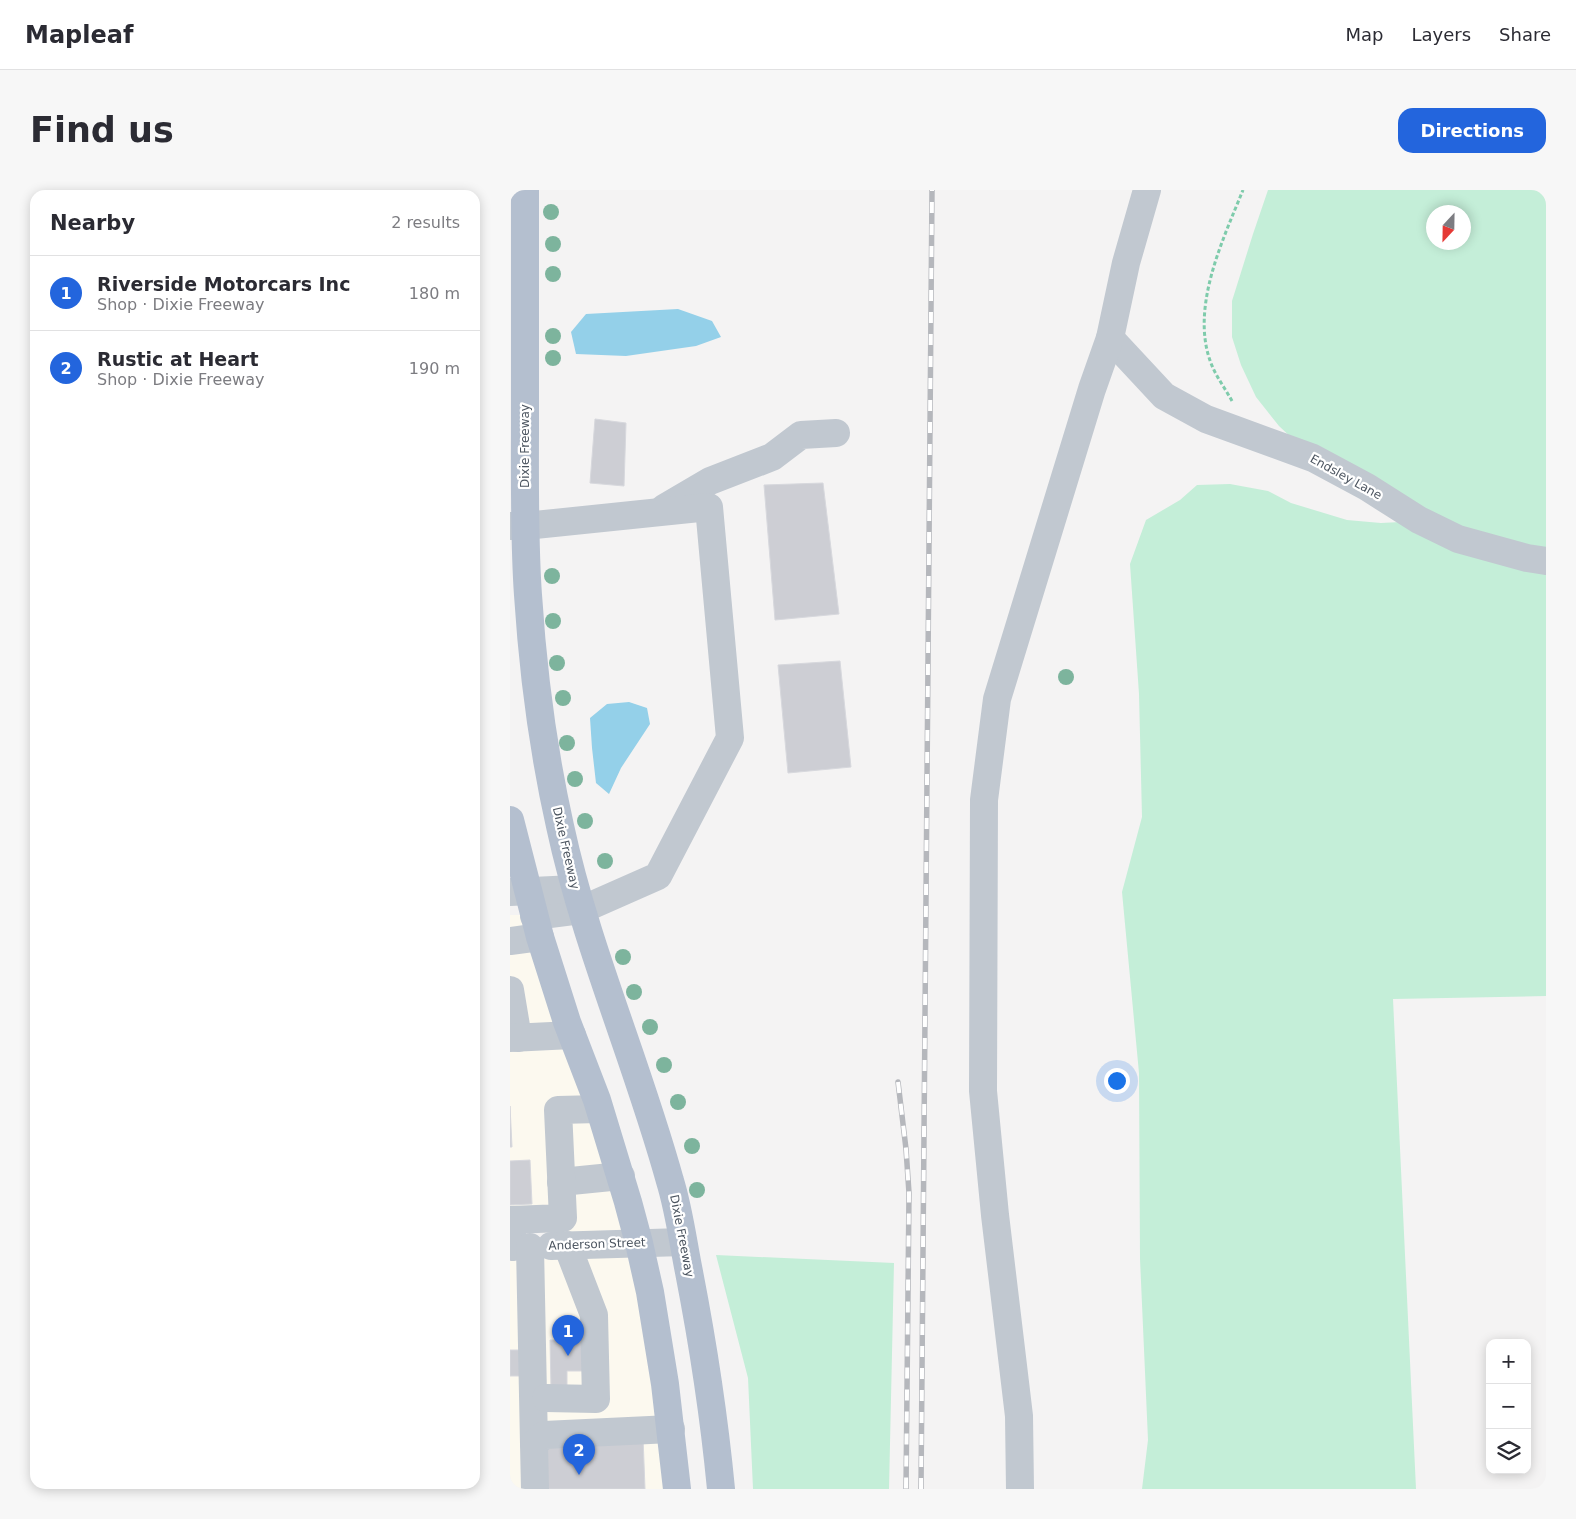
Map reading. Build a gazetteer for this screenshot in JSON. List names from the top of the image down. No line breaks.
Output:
{"streets":{"main road":["Dixie Freeway"],"street":["Endsley Lane","Anderson Street"]},"crossings":[["Dixie Freeway","Anderson Street"]],"north":"bottom","page":{"header":"Mapleaf","nav":["Map","Layers","Share"],"buttons":"Directions","title":"Find us","heading":["Nearby","2 results"],"list":[{"mark":"1","name":"Riverside Motorcars Inc","note":"Shop · Dixie Freeway","value":"180 m"},{"mark":"2","name":"Rustic at Heart","note":"Shop · Dixie Freeway","value":"190 m"}],"pins":["1","2"],"map_buttons":["+","−"]}}
